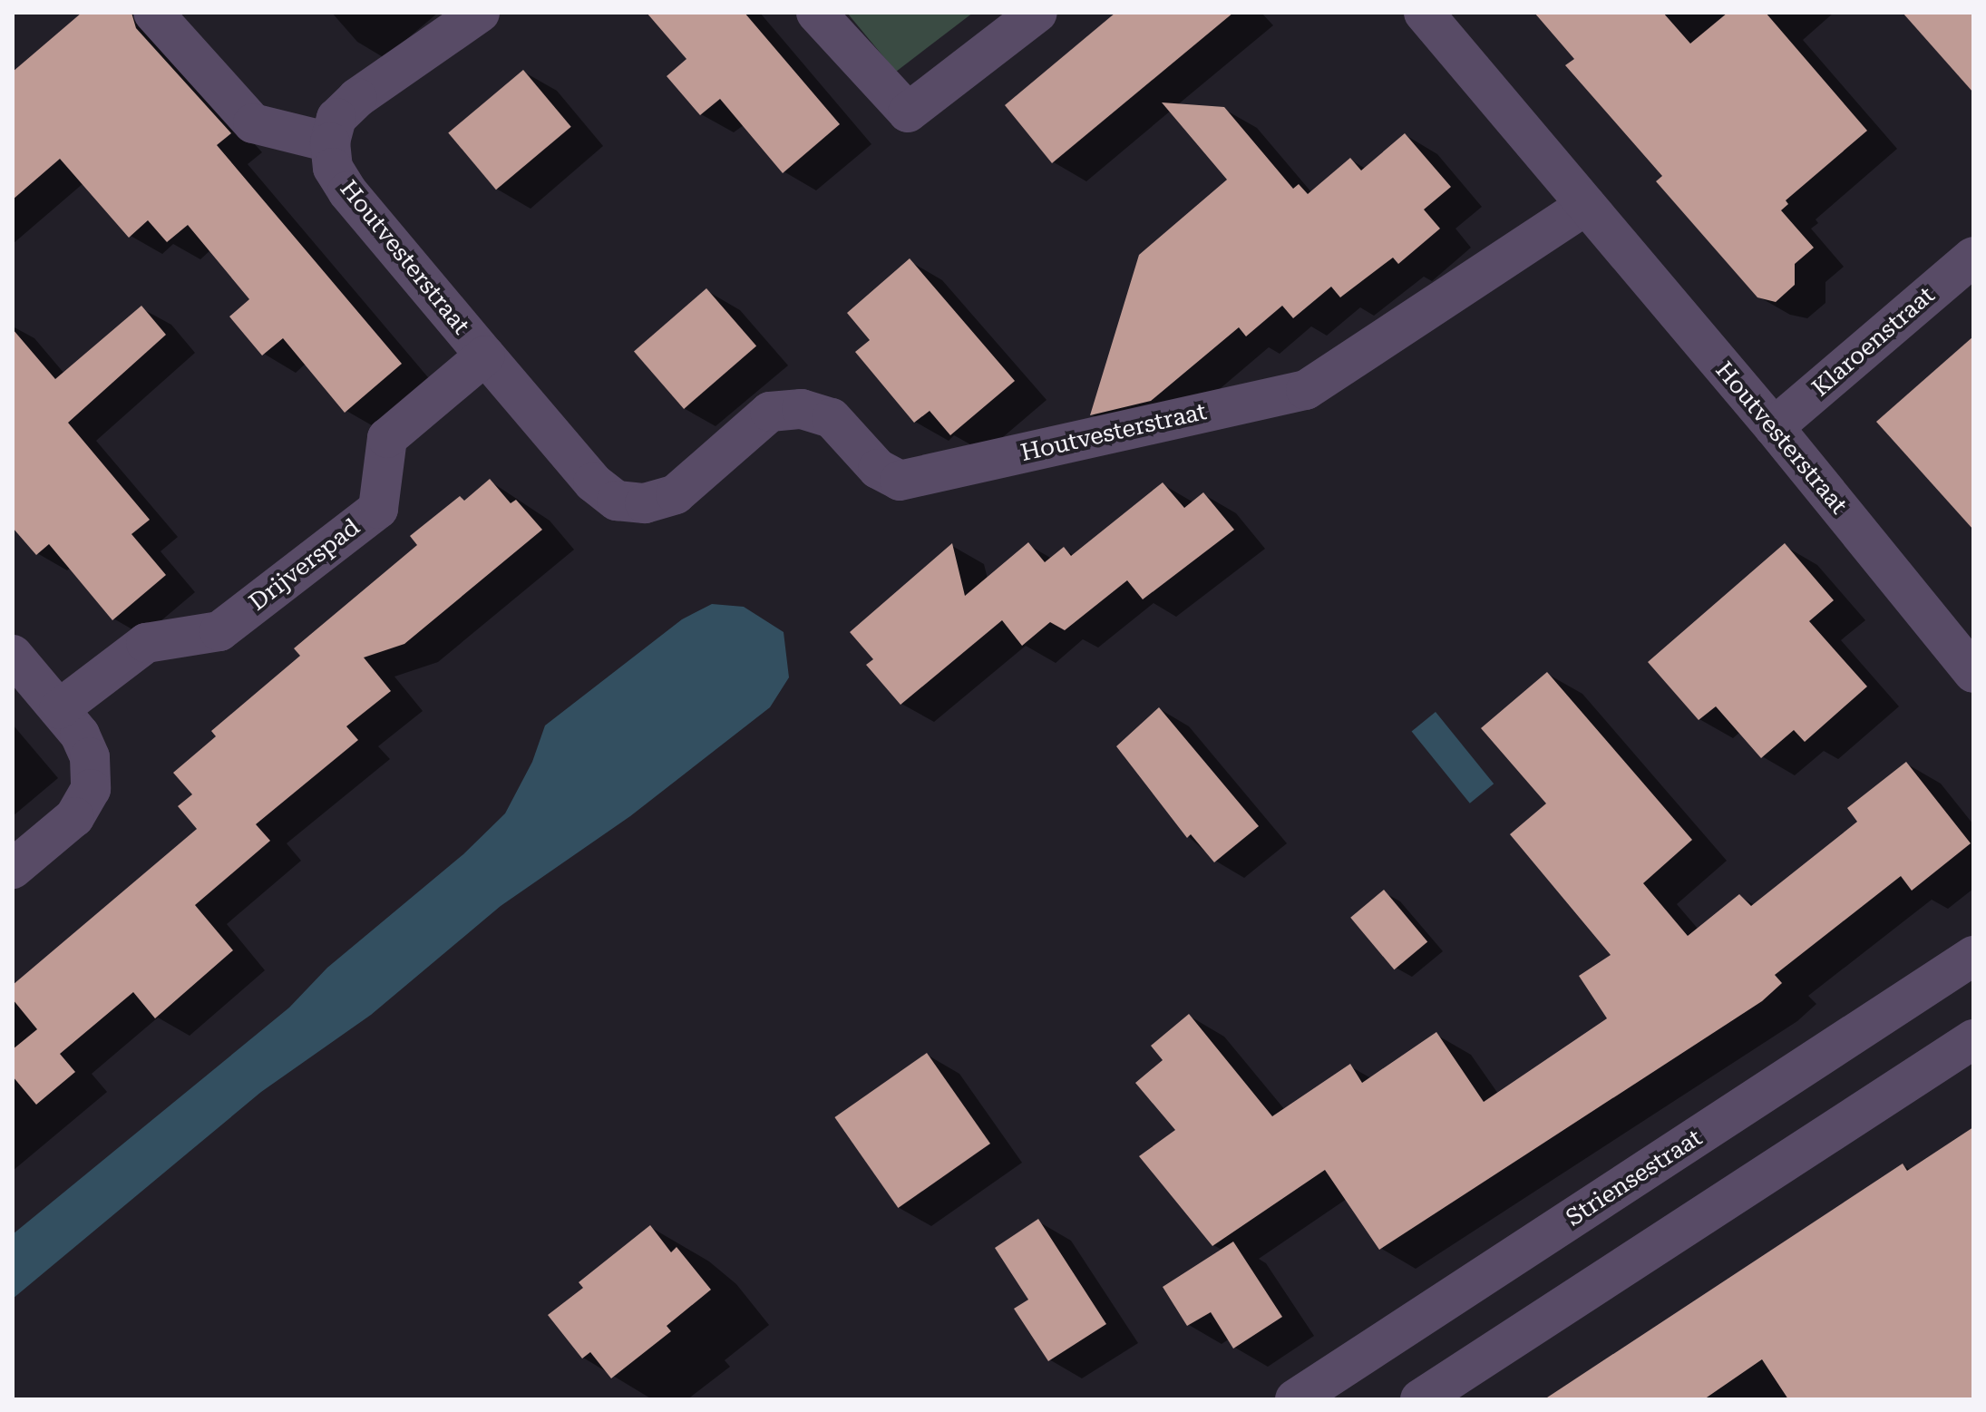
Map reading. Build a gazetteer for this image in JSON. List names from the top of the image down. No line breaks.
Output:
{"streets":{"street":["Houtvesterstraat","Klaroenstraat","Drijverspad","Striensestraat"]},"crossings":[["Houtvesterstraat","Klaroenstraat"],["Houtvesterstraat","Drijverspad"]]}
